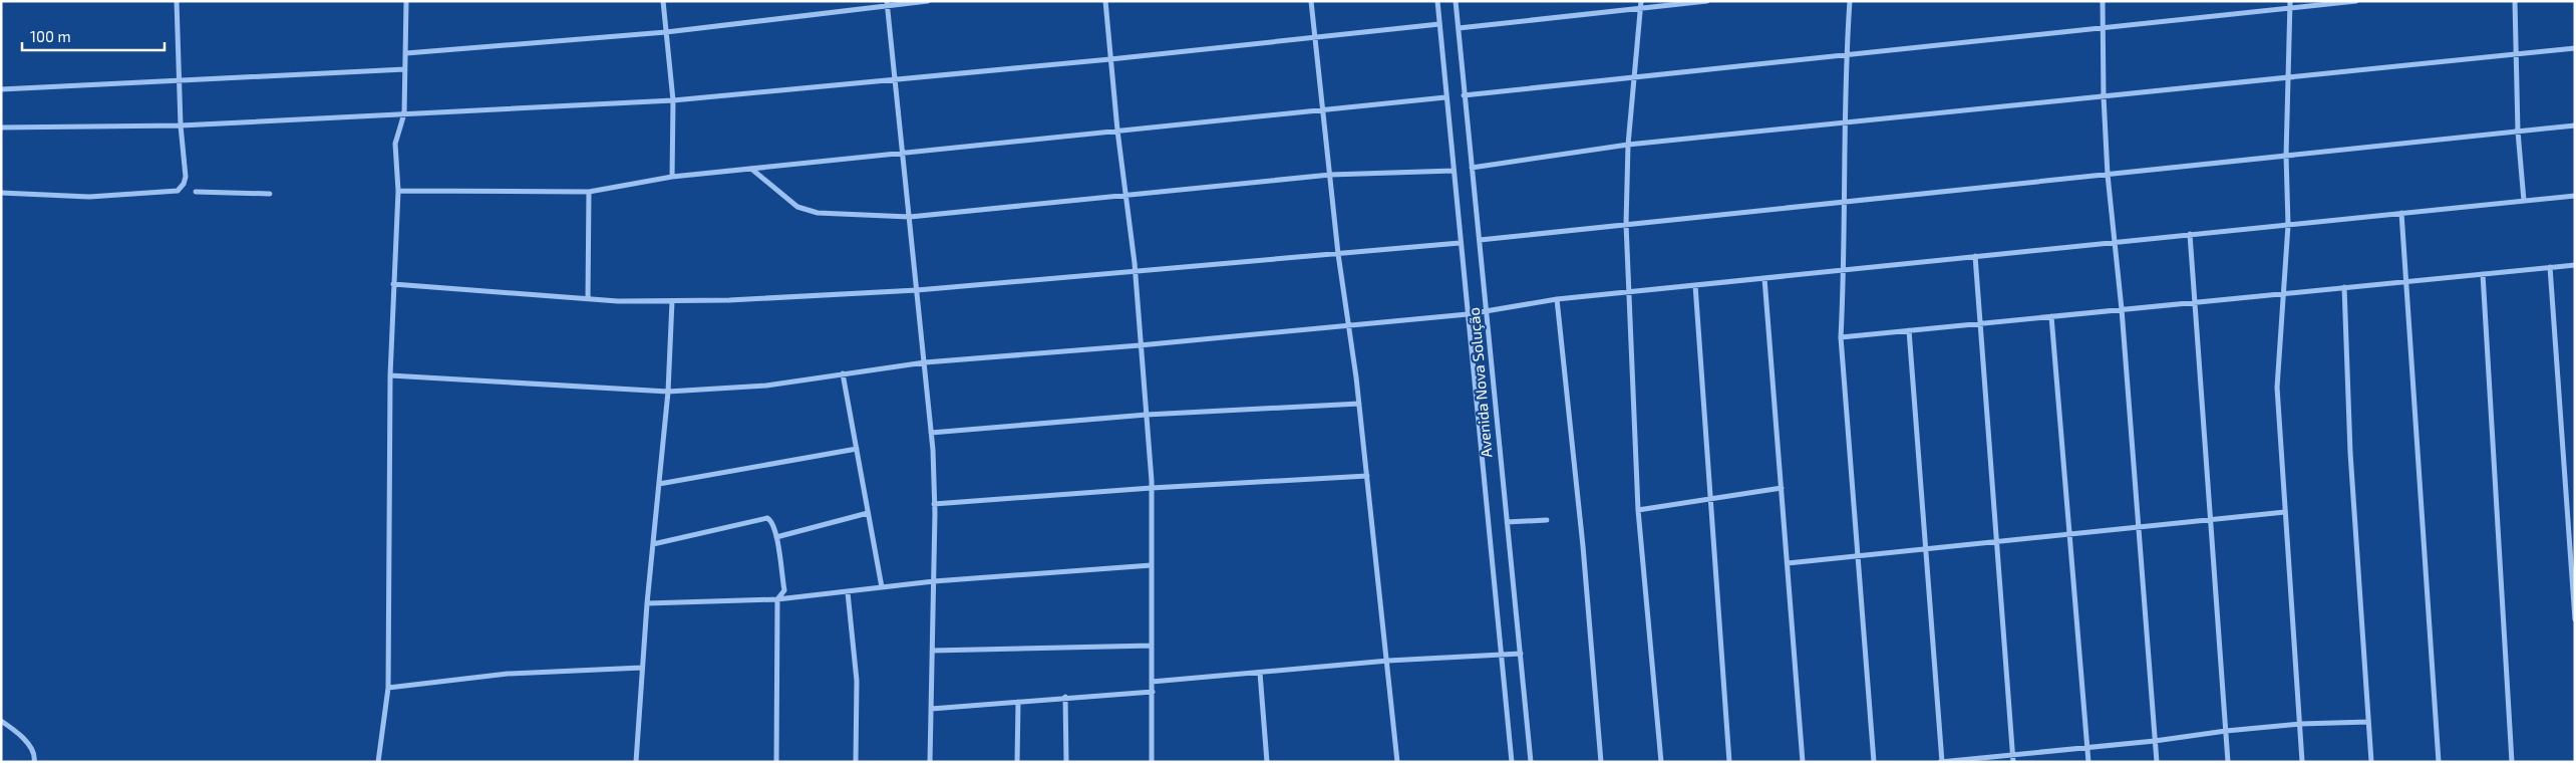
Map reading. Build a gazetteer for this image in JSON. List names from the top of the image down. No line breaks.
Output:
{"streets":{"street":["Avenida Nova Solução"]},"scale_bar":"100 m"}
